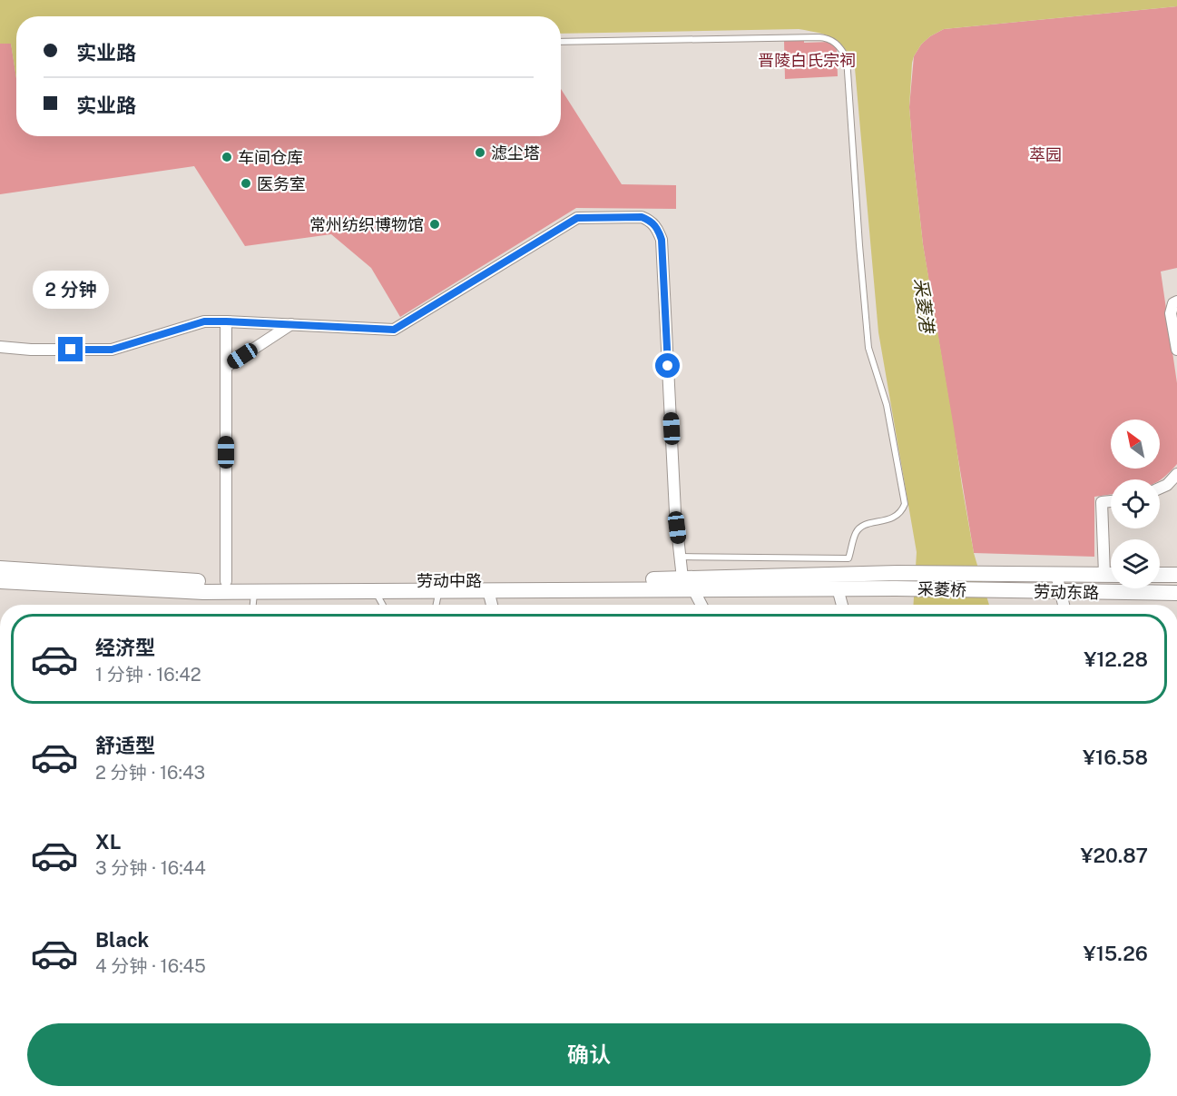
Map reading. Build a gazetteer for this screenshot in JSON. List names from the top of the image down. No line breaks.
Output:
{"streets":{"main road":["劳动中路","采菱桥","劳动东路"]},"crossings":[["劳动中路","采菱桥"],["采菱桥","劳动东路"]],"water":["采菱港"],"parks":["晋陵白氏宗祠","萃园"],"places":["滤尘塔","车间仓库","医务室","常州纺织博物馆"],"north":"top left","page":{"banner":["实业路","实业路"],"bubble":"2 分钟","list":[{"name":"经济型","note":"1 分钟 · 16:42","value":"¥12.28"},{"name":"舒适型","note":"2 分钟 · 16:43","value":"¥16.58"},{"name":"XL","note":"3 分钟 · 16:44","value":"¥20.87"},{"name":"Black","note":"4 分钟 · 16:45","value":"¥15.26"}],"buttons":"确认"}}
